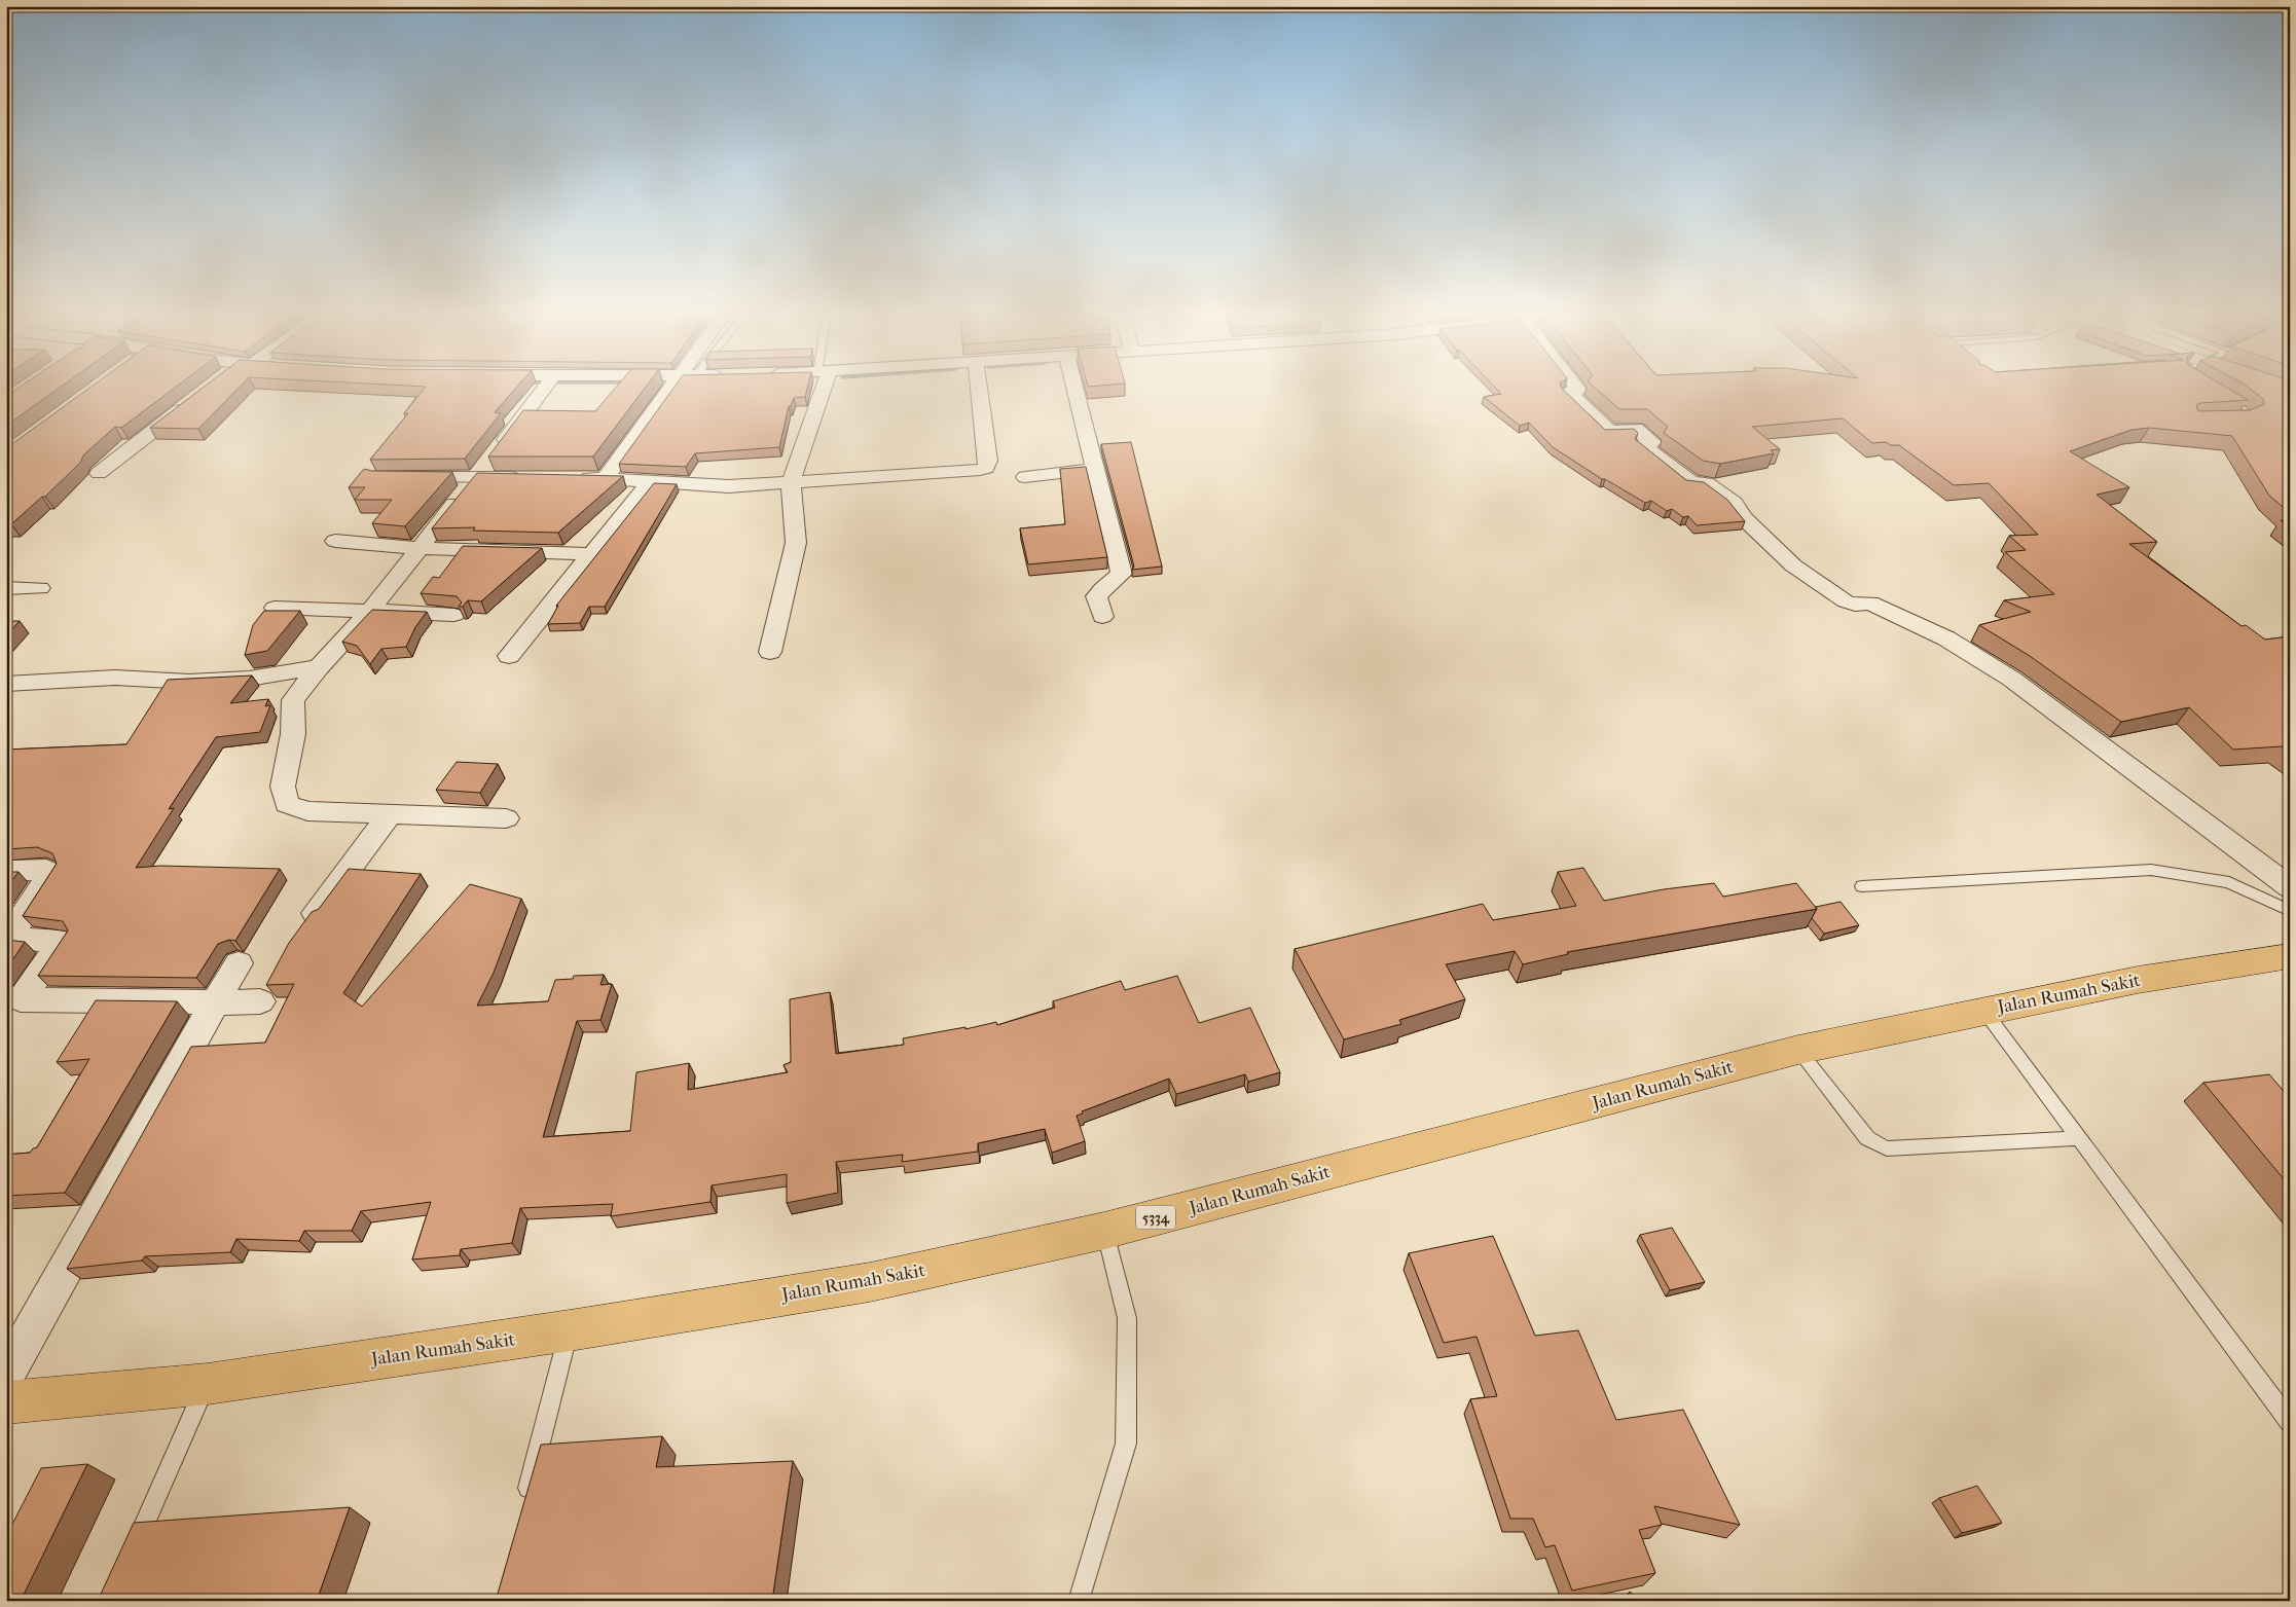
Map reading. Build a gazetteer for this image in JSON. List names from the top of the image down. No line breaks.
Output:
{"streets":{"main road":["Jalan Rumah Sakit","5334"]}}
